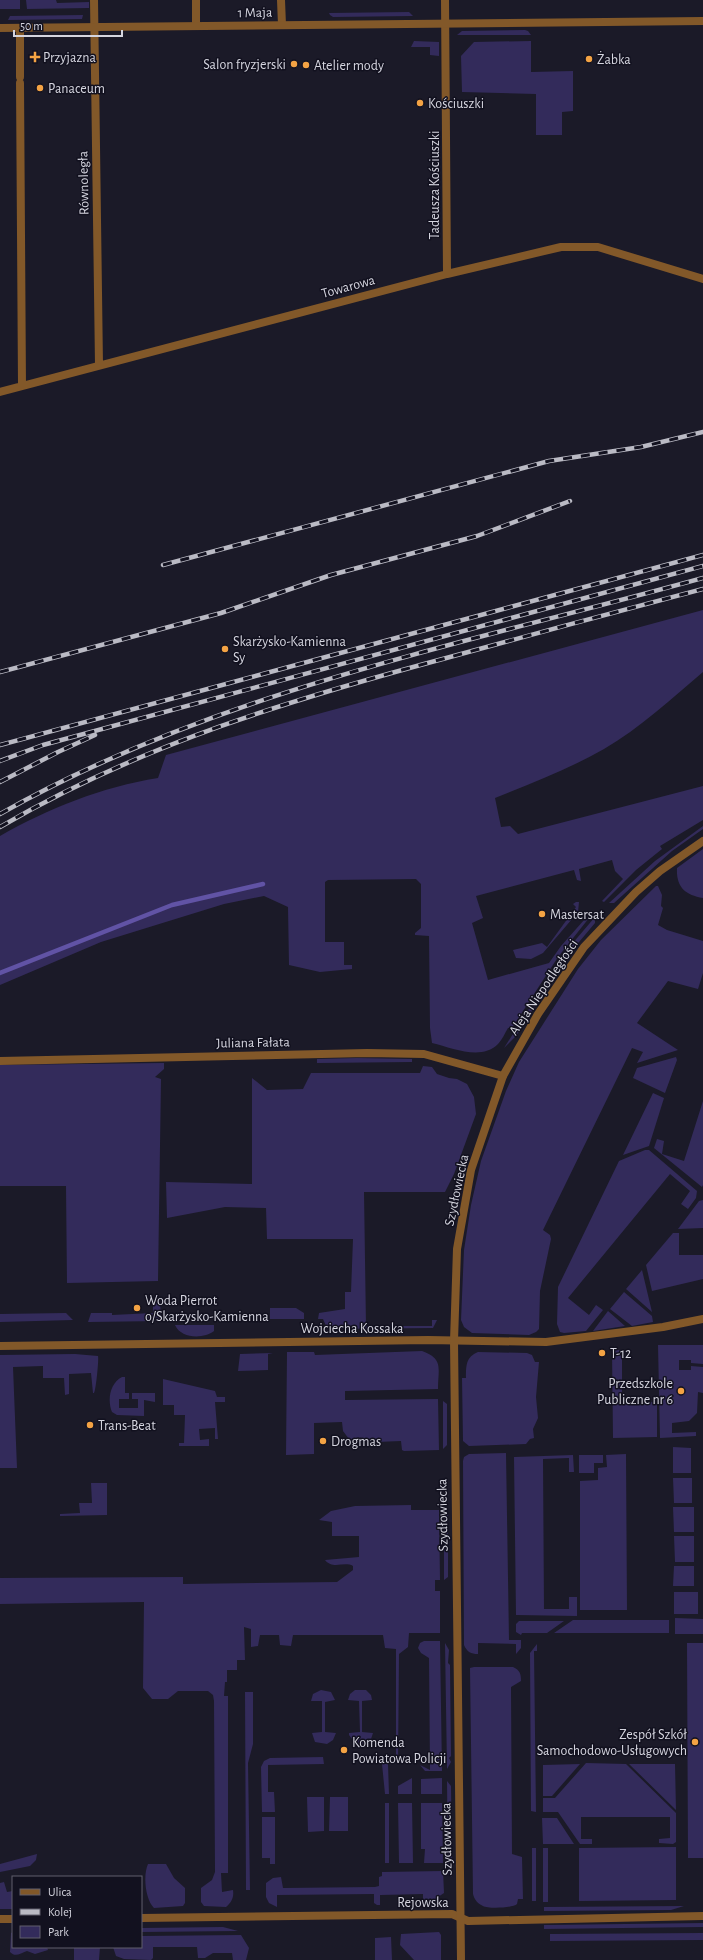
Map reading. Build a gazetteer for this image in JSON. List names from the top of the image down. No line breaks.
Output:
{"streets":{"street":["1 Maja","Równoległa","Tadeusza Kościuszki","Towarowa","Aleja Niepodległości","Juliana Fałata","Szydłowiecka","Wojciecha Kossaka","Rejowska"]},"crossings":[["1 Maja","Równoległa"],["1 Maja","Tadeusza Kościuszki"],["Równoległa","Towarowa"],["Tadeusza Kościuszki","Towarowa"],["Aleja Niepodległości","Juliana Fałata"],["Aleja Niepodległości","Szydłowiecka"],["Juliana Fałata","Szydłowiecka"],["Szydłowiecka","Wojciecha Kossaka"],["Szydłowiecka","Rejowska"]],"places":{"health":["Przyjazna"],"other":["Żabka","Salon fryzjerski","Atelier mody","Panaceum","Kościuszki","Skarżysko-Kamienna Sy","Mastersat","Woda Pierrot o/Skarżysko-Kamienna","T-12","Przedszkole Publiczne nr 6","Trans-Beat","Drogmas","Zespół Szkół Samochodowo-Usługowych","Komenda Powiatowa Policji"]},"legend":["Ulica","Kolej","Park"],"scale_bar":"50 m"}
